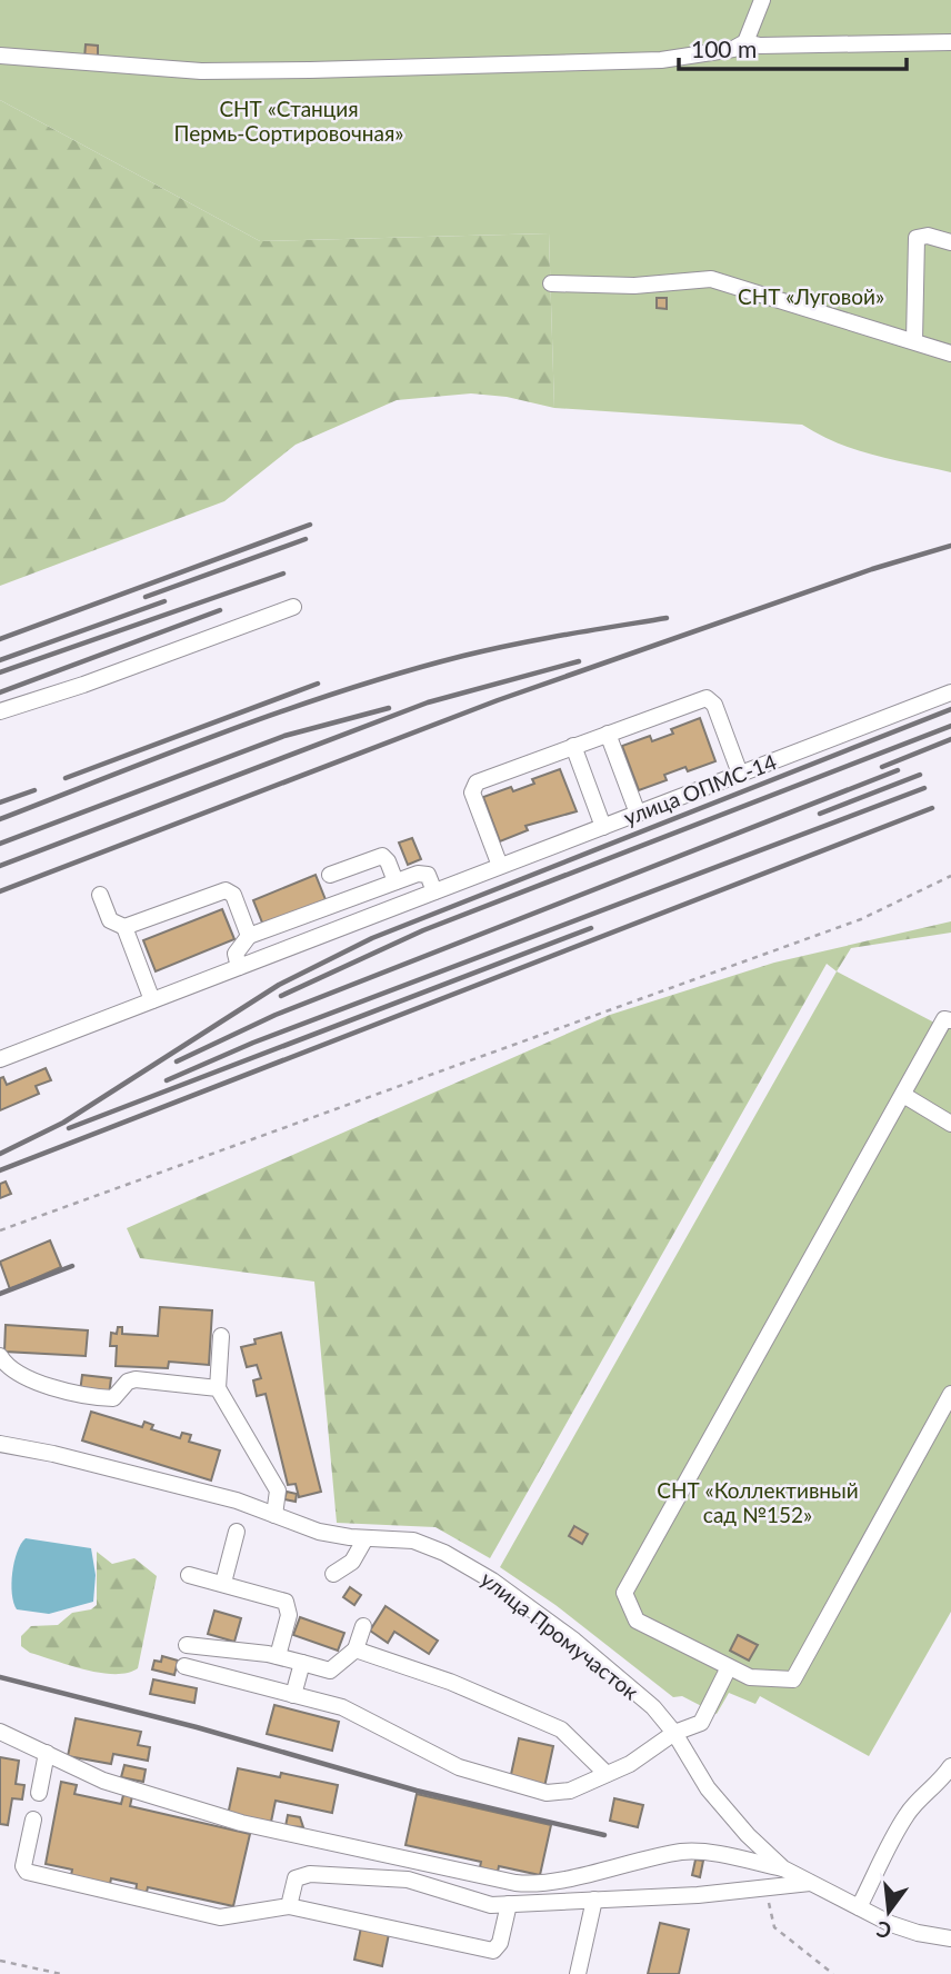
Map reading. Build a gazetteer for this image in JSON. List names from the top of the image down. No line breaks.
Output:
{"streets":{"street":["улица ОПМС-14","улица Промучасток"]},"parks":["СНТ «Станция Пермь-Сортировочная»","СНТ «Луговой»","СНТ «Коллективный сад №152»"],"scale_bar":"100 m","north":"bottom"}
